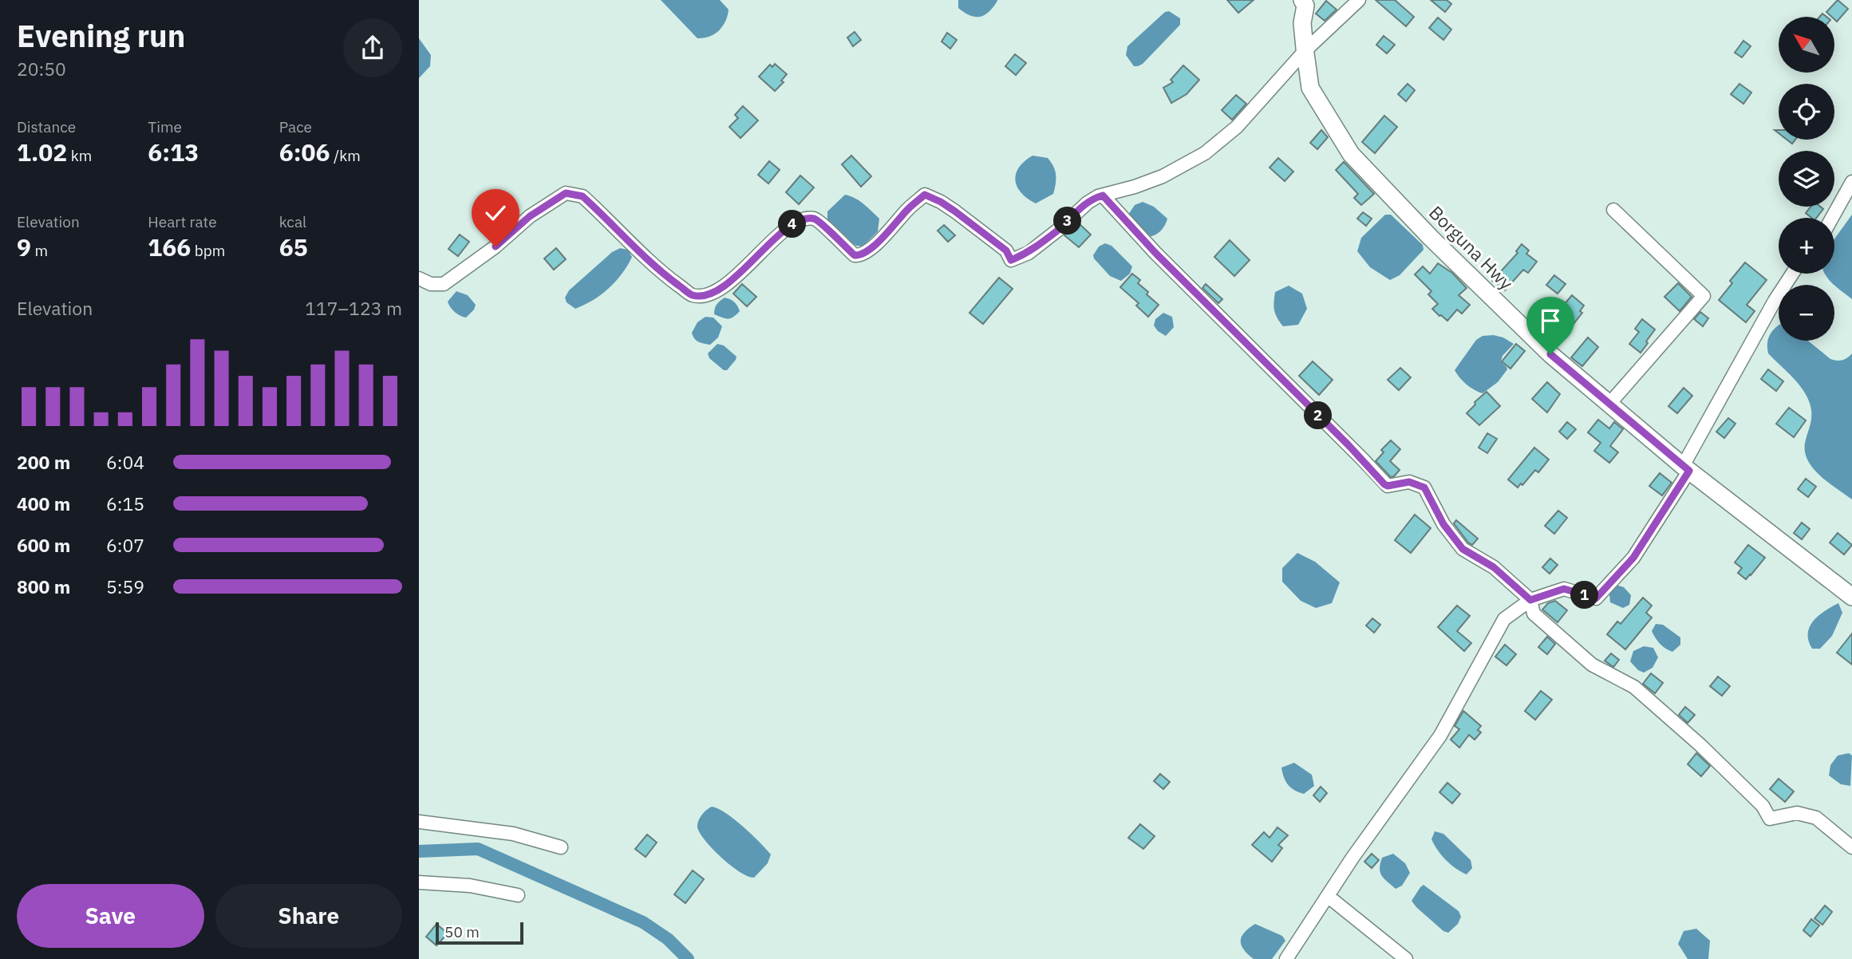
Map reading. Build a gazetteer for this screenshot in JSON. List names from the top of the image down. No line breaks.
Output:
{"streets":{"street":["Borguna Hwy"]},"scale_bar":"50 m","north":"top left","page":{"heading":["Evening run","20:50"],"map_buttons":["+","−"],"stats":[["Distance","1.02 km"],["Time","6:13"],["Pace","6:06 /km"],["Elevation","9 m"],["Heart rate","166 bpm"],["kcal","65"]],"pins":["3","4","2","1"],"chart":["Elevation","117–123 m"],"list":[{"name":"200 m","note":"6:04"},{"name":"400 m","note":"6:15"},{"name":"600 m","note":"6:07"},{"name":"800 m","note":"5:59"}],"buttons":["Save","Share"],"scale":"50 m"}}
